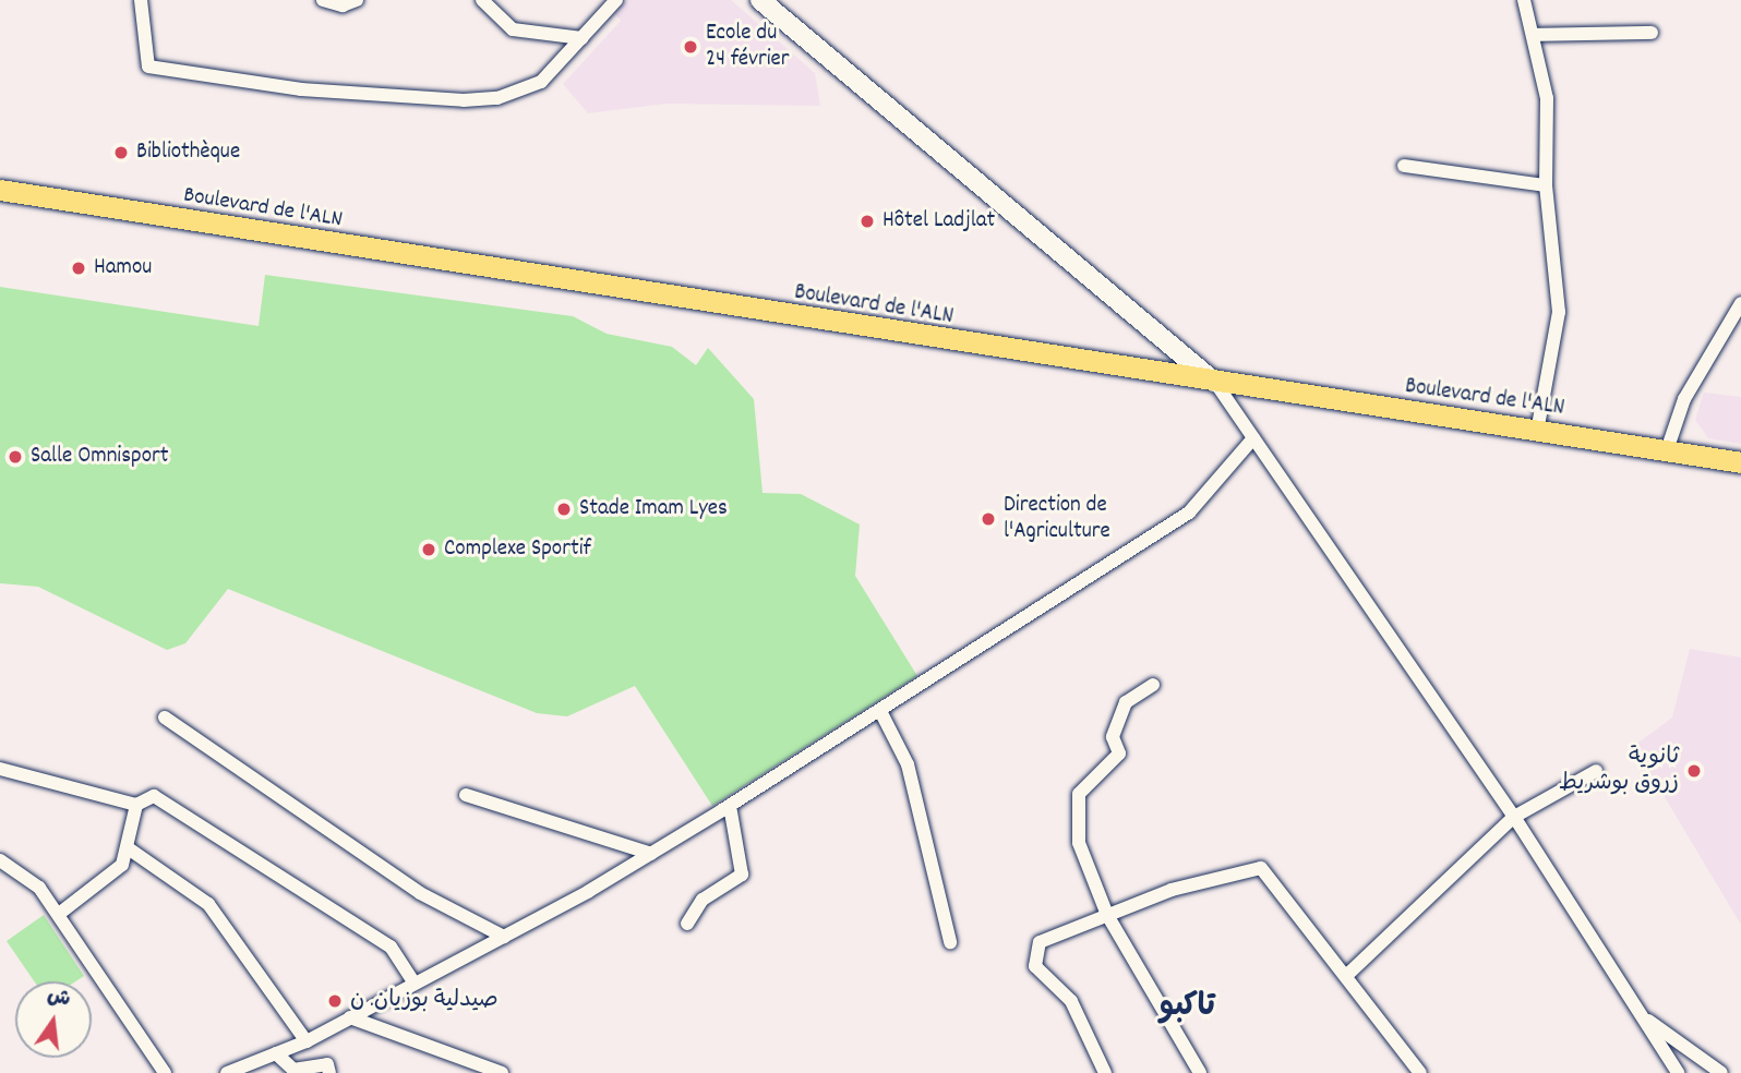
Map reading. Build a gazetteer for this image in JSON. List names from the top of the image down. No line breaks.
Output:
{"streets":{"main road":["Boulevard de l'ALN"]},"districts":["تاكبو"],"places":["Ecole du 24 février","Bibliothèque","Hôtel Ladjlat","Hamou","Salle Omnisport","Stade Imam Lyes","Direction de l'Agriculture","Complexe Sportif","ثانوية زروق بوشريط","صيدلية بوزيان. ن"],"north":"top"}
